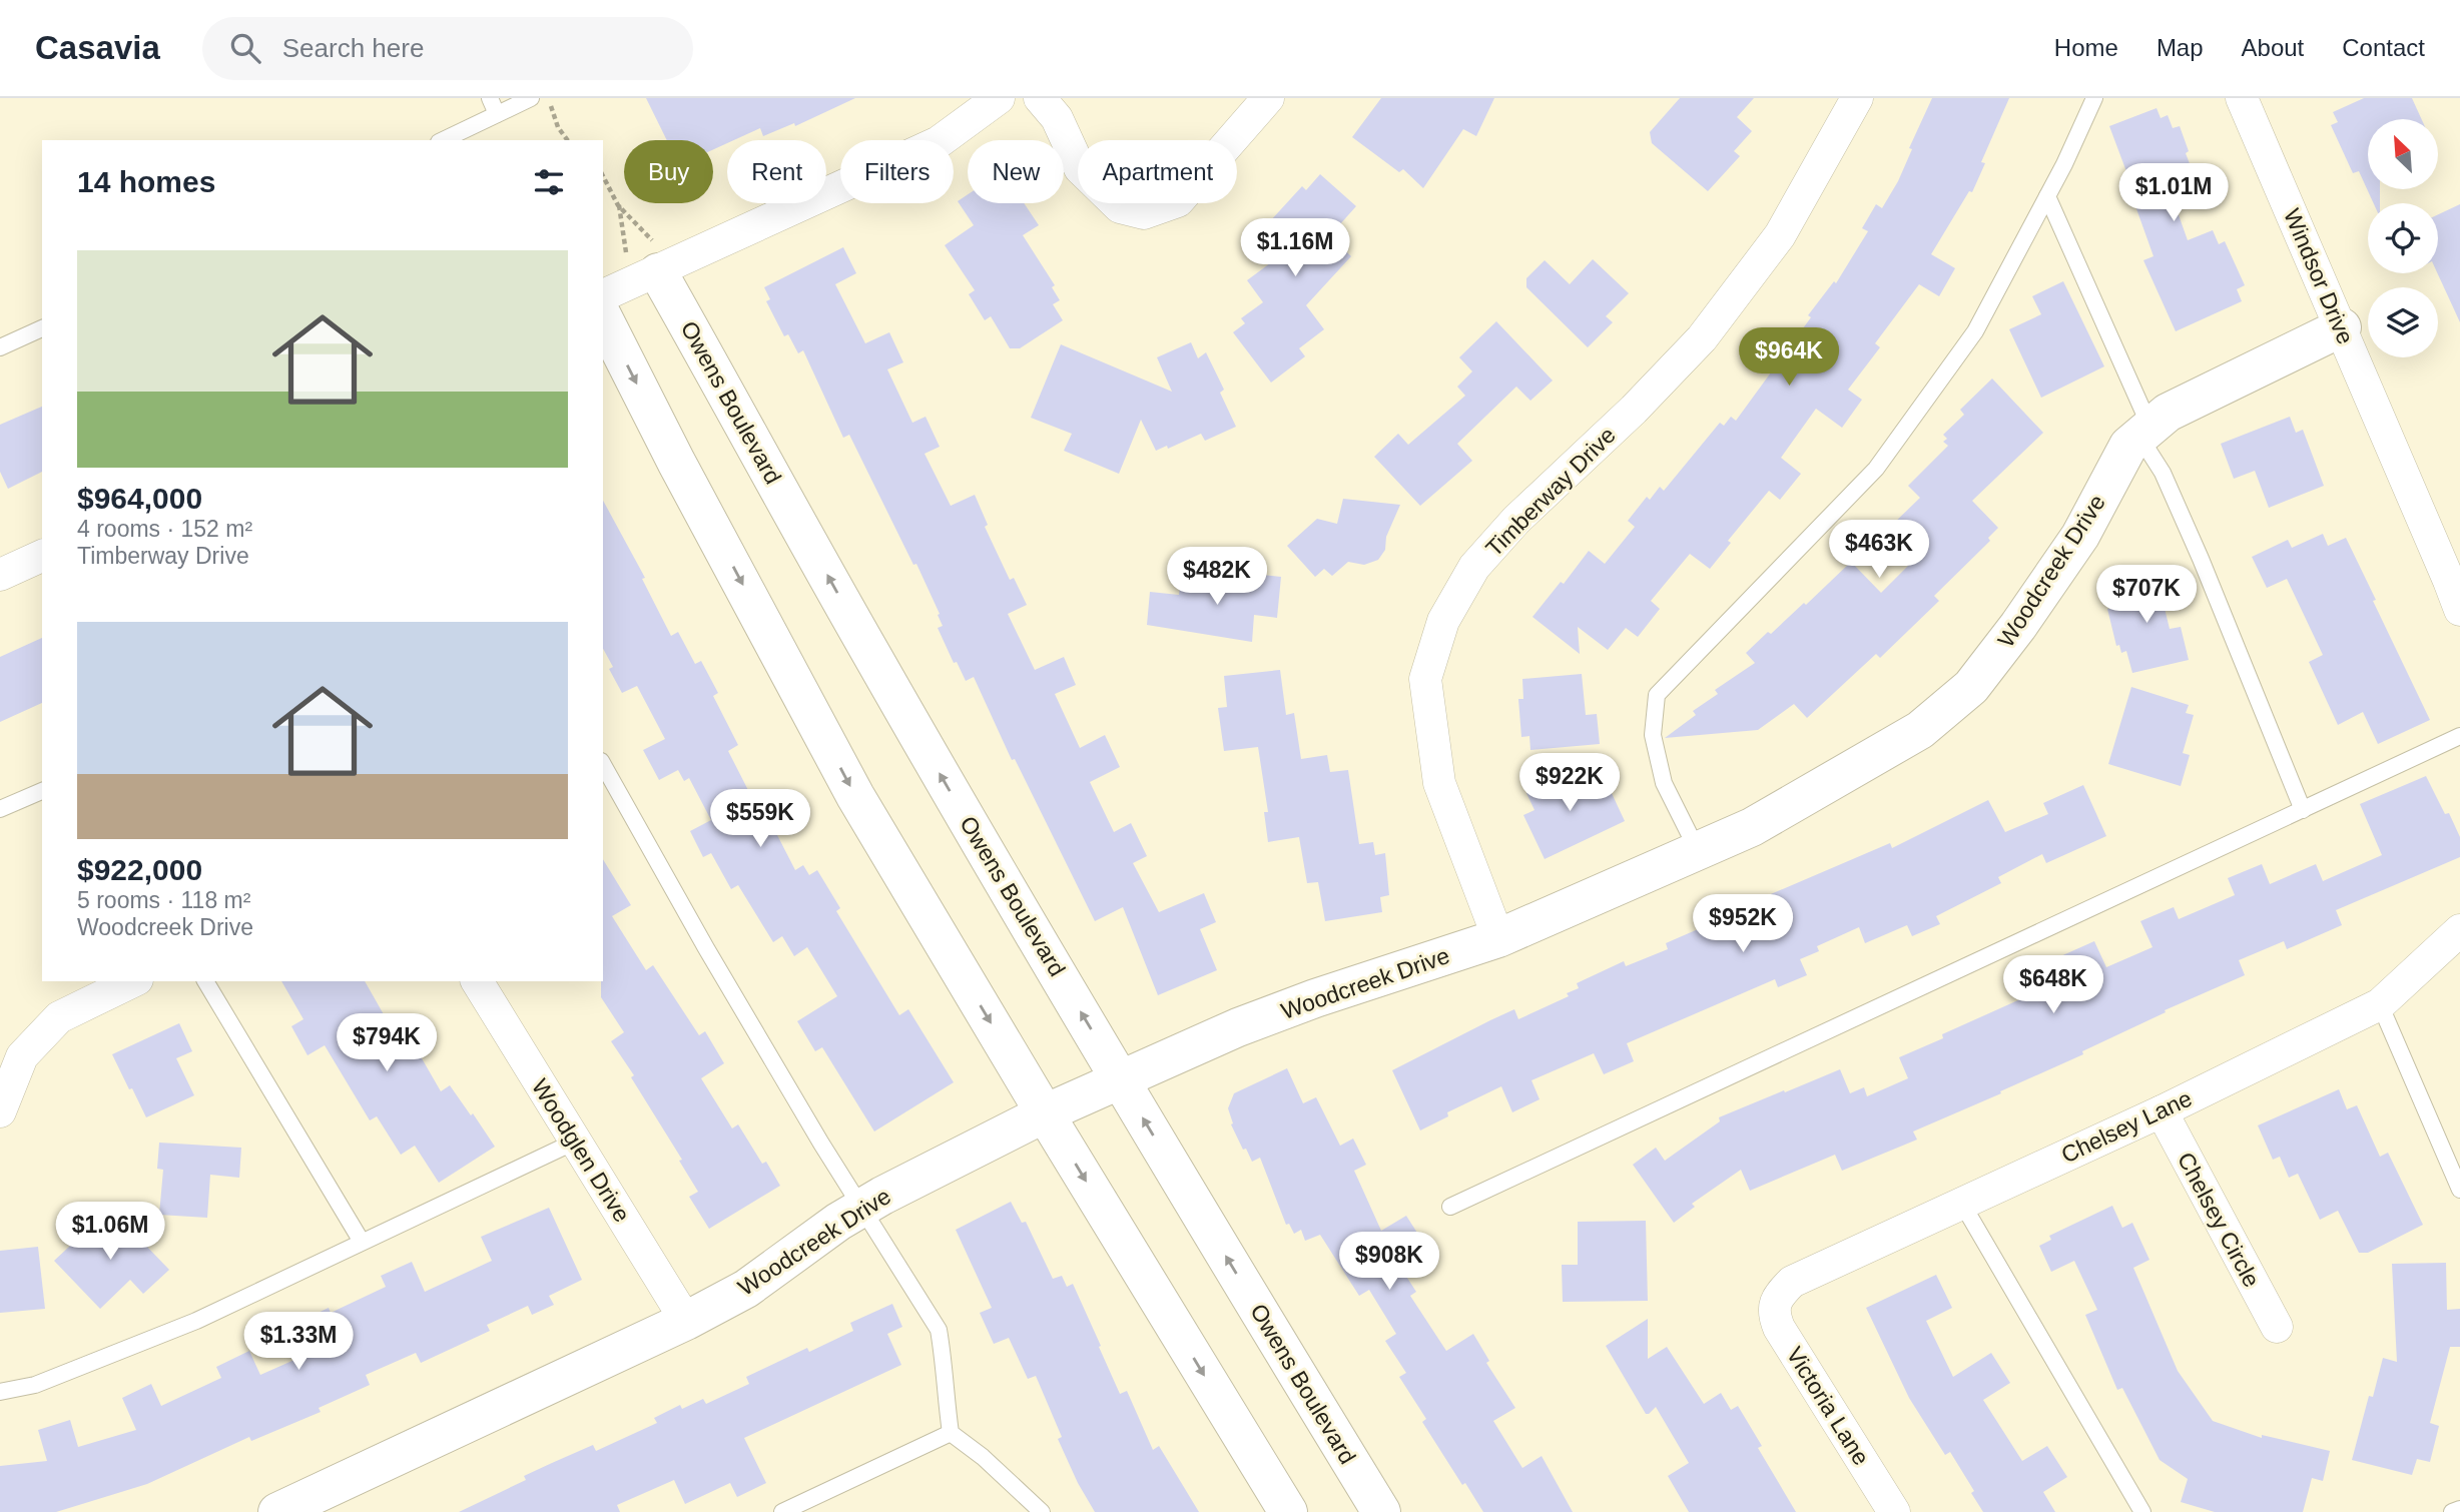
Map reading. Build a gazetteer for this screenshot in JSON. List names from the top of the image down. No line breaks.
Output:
{"streets":{"street":["Windsor Drive","Owens Boulevard","Timberway Drive","Woodcreek Drive","Chelsey Lane","Woodglen Drive","Chelsey Circle","Victoria Lane"]},"crossings":[["Windsor Drive","Woodcreek Drive"],["Owens Boulevard","Woodcreek Drive"],["Timberway Drive","Woodcreek Drive"],["Woodcreek Drive","Woodglen Drive"],["Chelsey Lane","Chelsey Circle"],["Chelsey Lane","Victoria Lane"]],"north":"top left","page":{"header":"Casavia","search":"Search here","nav":["Home","Map","About","Contact"],"chip":["Buy","Rent","Filters","New","Apartment"],"heading":"14 homes","price":["$1.01M","$1.16M","$964K","$463K","$482K","$707K","$922K","$559K","$952K","$648K","$794K","$1.06M","$908K","$1.33M"],"list":[{"name":"$964,000","note":"4 rooms · 152 m² · Timberway Drive"},{"name":"$922,000","note":"5 rooms · 118 m² · Woodcreek Drive"}]}}
